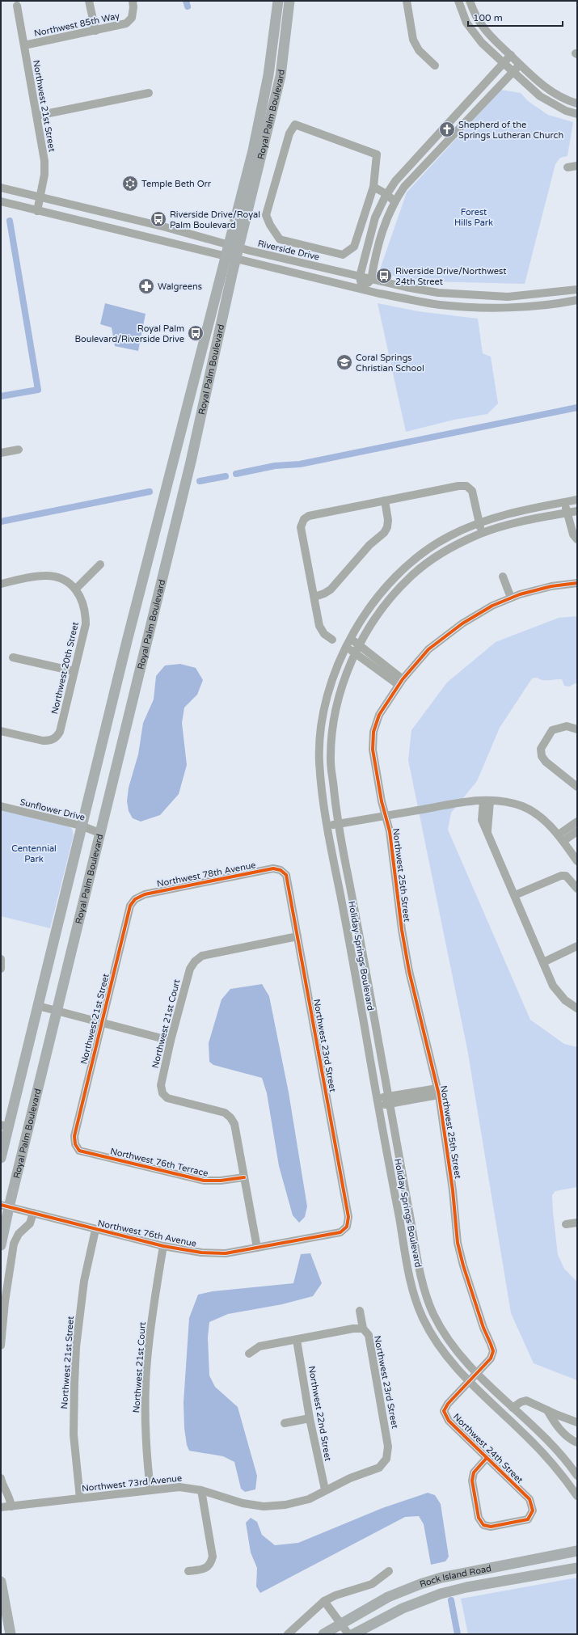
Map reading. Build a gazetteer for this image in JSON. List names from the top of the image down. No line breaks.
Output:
{"streets":{"main road":["Royal Palm Boulevard","Rock Island Road"],"street":["Northwest 85th Way","Northwest 21st Street","Riverside Drive","Northwest 20th Street","Sunflower Drive","Northwest 78th Avenue","Northwest 25th Street","Holiday Springs Boulevard","Northwest 21st Court","Northwest 23rd Street","Northwest 76th Terrace","Northwest 76th Avenue","Northwest 22nd Street","Northwest 24th Street","Northwest 73rd Avenue"]},"crossings":[["Northwest 85th Way","Northwest 21st Street"],["Northwest 21st Street","Riverside Drive"],["Northwest 21st Street","Northwest 78th Avenue"],["Northwest 21st Street","Northwest 76th Terrace"],["Northwest 21st Street","Northwest 76th Avenue"],["Northwest 21st Street","Northwest 73rd Avenue"],["Royal Palm Boulevard","Riverside Drive"],["Royal Palm Boulevard","Sunflower Drive"],["Royal Palm Boulevard","Northwest 76th Avenue"],["Northwest 78th Avenue","Northwest 23rd Street"],["Northwest 25th Street","Holiday Springs Boulevard"],["Northwest 25th Street","Northwest 24th Street"],["Holiday Springs Boulevard","Northwest 24th Street"],["Northwest 21st Court","Northwest 23rd Street"],["Northwest 21st Court","Northwest 76th Terrace"],["Northwest 21st Court","Northwest 76th Avenue"],["Northwest 21st Court","Northwest 73rd Avenue"],["Northwest 23rd Street","Northwest 76th Avenue"],["Northwest 23rd Street","Northwest 73rd Avenue"],["Northwest 22nd Street","Northwest 73rd Avenue"]],"parks":["Forest Hills Park","Centennial Park"],"places":{"church":["Shepherd of the Springs Lutheran Church"],"synagogue":["Temple Beth Orr"],"bus stop":["Riverside Drive/Royal Palm Boulevard","Riverside Drive/Northwest 24th Street","Royal Palm Boulevard/Riverside Drive"],"pharmacy":["Walgreens"],"school or university":["Coral Springs Christian School"]},"scale_bar":"100 m"}
